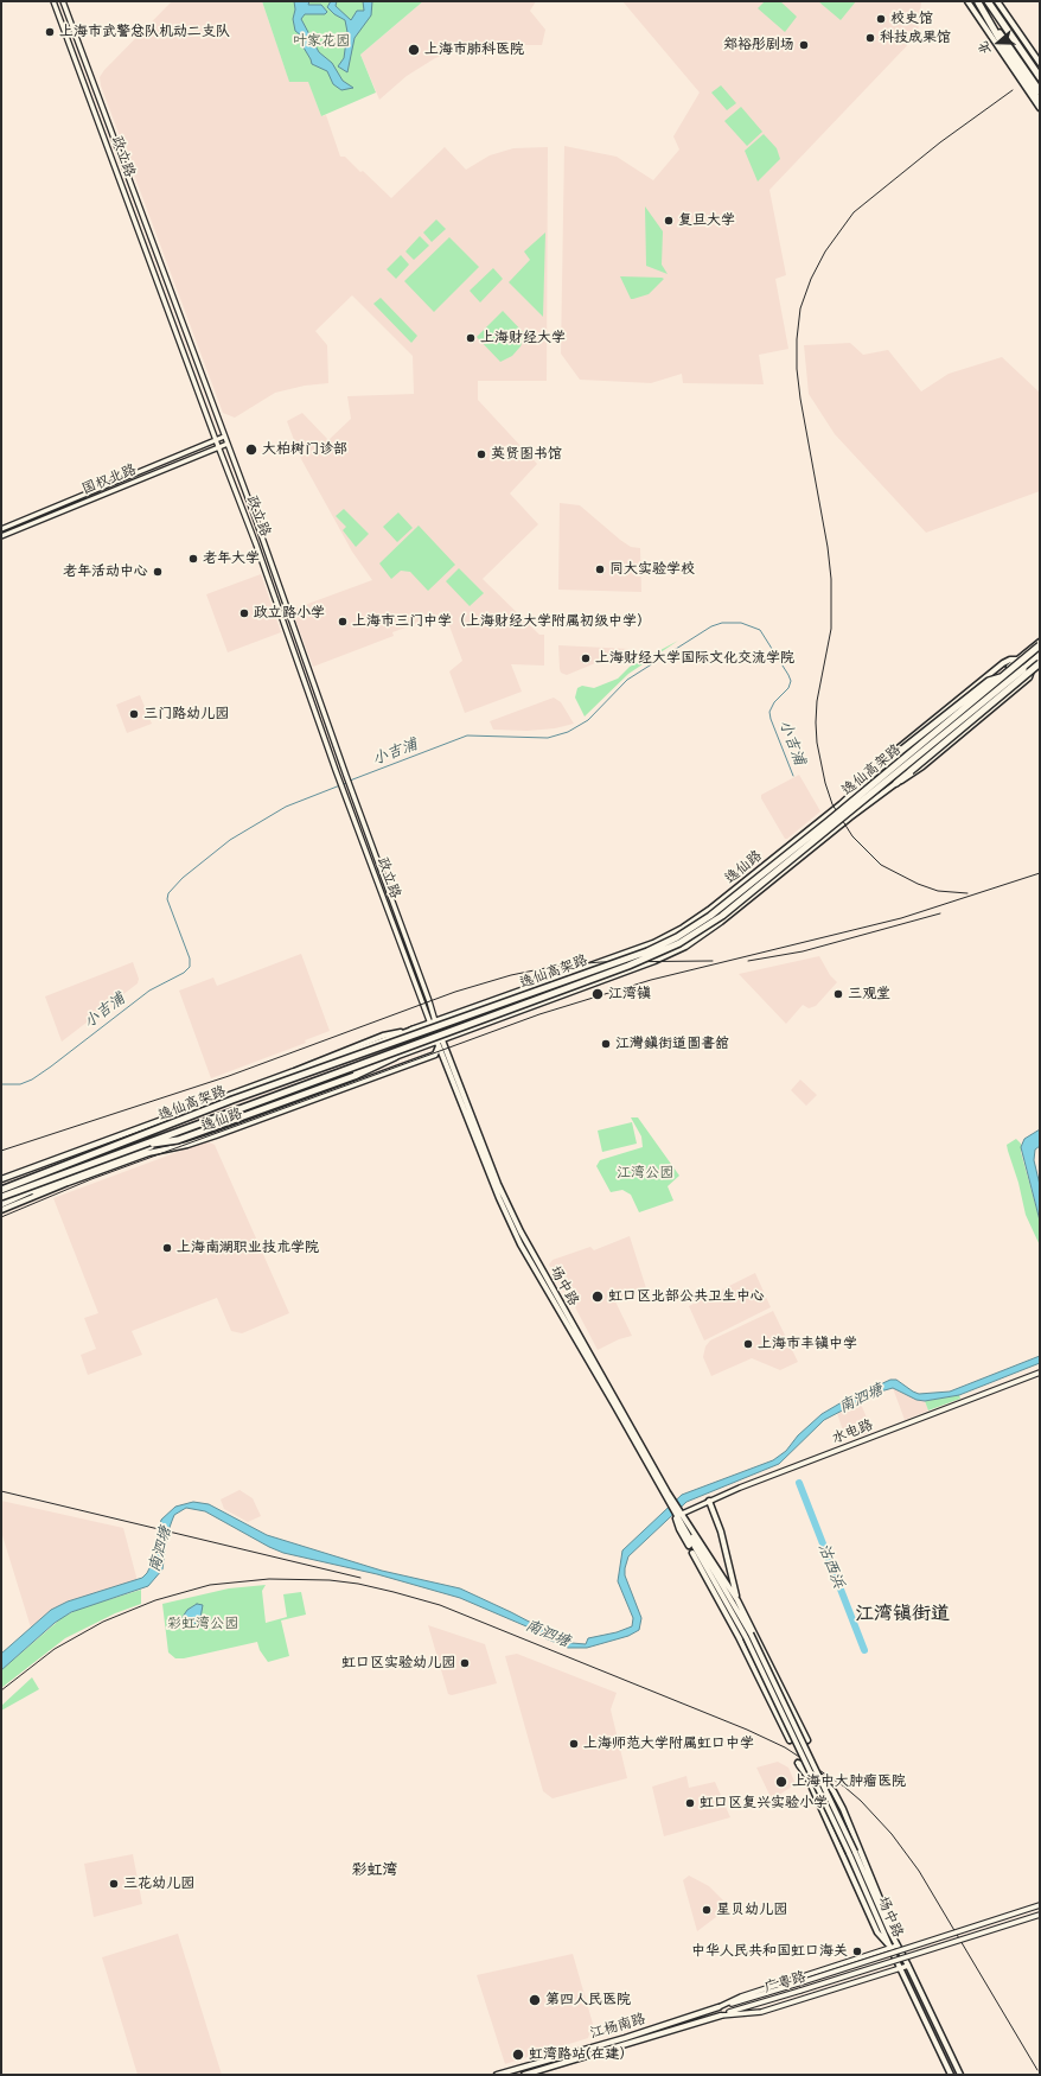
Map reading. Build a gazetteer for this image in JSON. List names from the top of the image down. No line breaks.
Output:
{"streets":{"highway":["逸仙高架路"],"main road":["政立路","国权北路","逸仙路","场中路","水电路","广粤路","江杨南路"]},"crossings":[["政立路","国权北路"],["政立路","逸仙路"],["政立路","场中路"],["逸仙高架路","逸仙路"],["逸仙路","场中路"],["场中路","水电路"],["场中路","广粤路"],["广粤路","江杨南路"]],"districts":["江湾镇街道","彩虹湾"],"water":["小吉浦","南泗塘","沽西浜"],"parks":["叶家花园","江湾公园","彩虹湾公园"],"places":["校史馆","上海市武警总队机动二支队","科技成果馆","郑裕彤剧场‌","上海市肺科医院","复旦大学","上海财经大学","大柏树门诊部","英贤图书馆","老年大学","同大实验学校","老年活动中心","政立路小学","上海市三门中学（上海财经大学附属初级中学）","上海财经大学国际文化交流学院","三门路幼儿园","江湾镇","三观堂","江灣鎮街道圖書舘","上海南湖职业技术学院","虹口区北部公共卫生中心","上海市丰镇中学","虹口区实验幼儿园","上海师范大学附属虹口中学","上海中大肿瘤医院","虹口区复兴实验小学","三花幼儿园","星贝幼儿园","中华人民共和国虹口海关","第四人民医院","虹湾路站(在建）"],"north":"left"}
